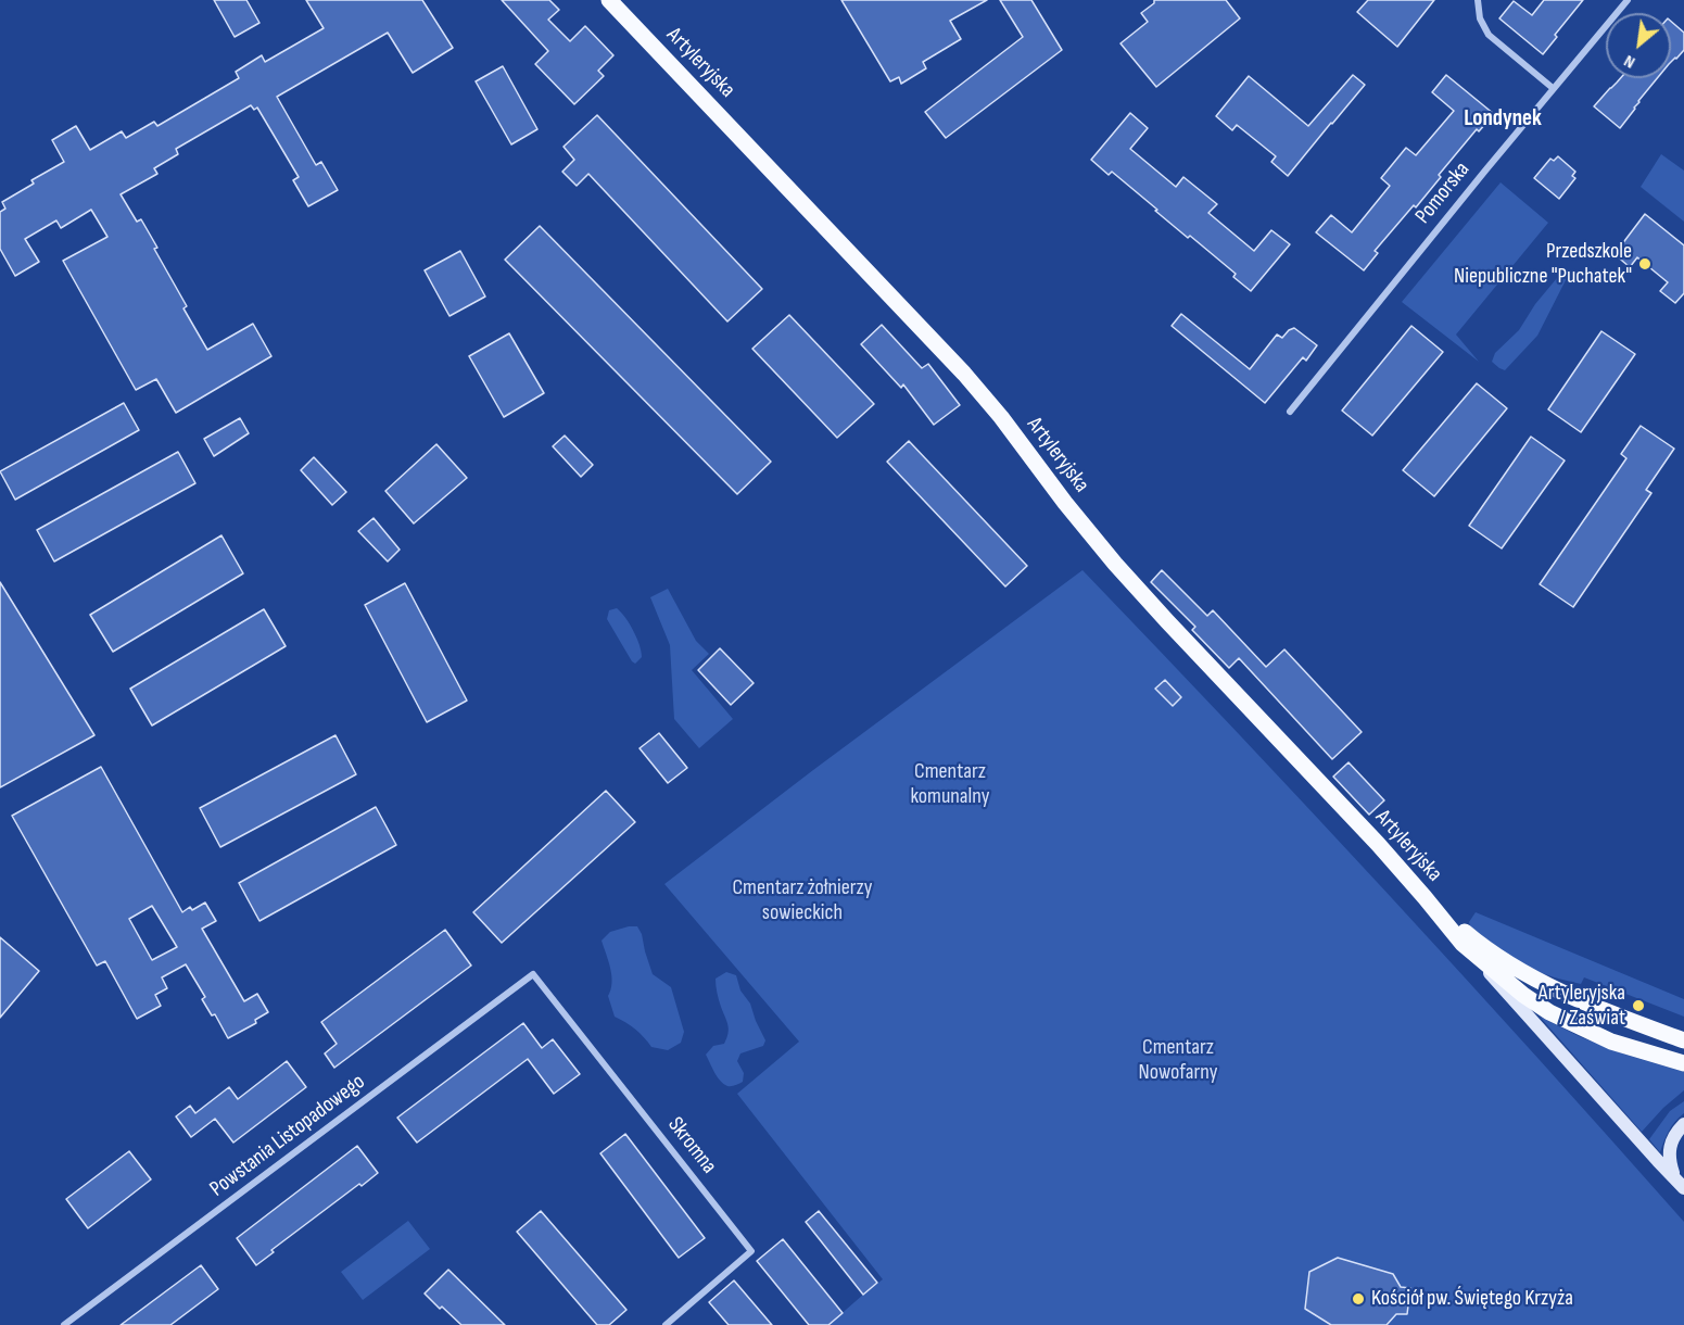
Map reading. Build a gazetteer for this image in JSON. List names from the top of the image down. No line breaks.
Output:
{"streets":{"main road":["Artyleryjska"],"street":["Pomorska","Powstania Listopadowego","Skromna"]},"crossings":[["Powstania Listopadowego","Skromna"]],"districts":["Londynek"],"parks":["Cmentarz komunalny","Cmentarz żołnierzy sowieckich","Cmentarz Nowofarny"],"places":["Przedszkole Niepubliczne \"Puchatek\"","Artyleryjska / Zaświat","Kościół pw. Świętego Krzyża"],"north":"bottom left"}
